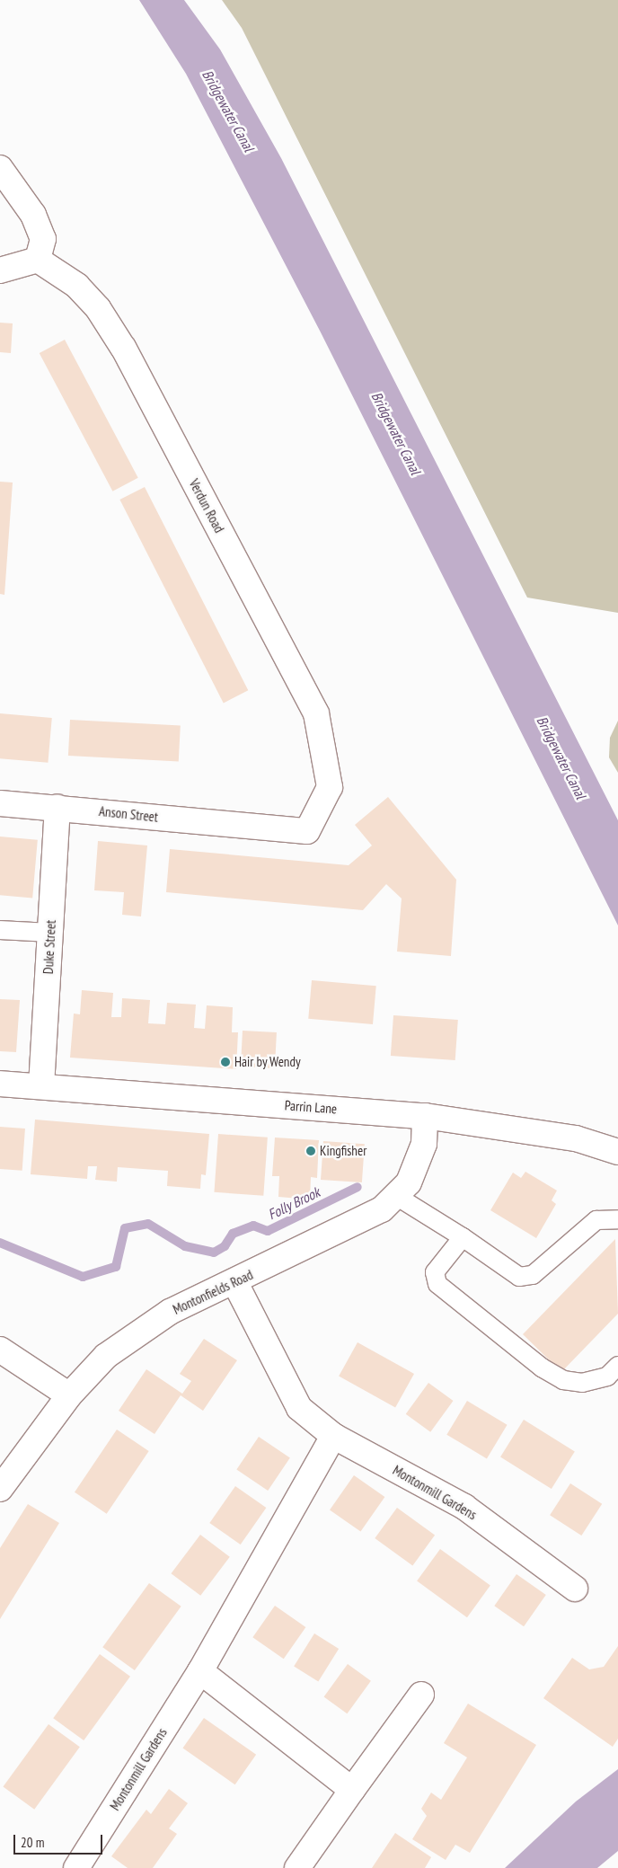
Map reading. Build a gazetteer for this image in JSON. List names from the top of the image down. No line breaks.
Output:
{"streets":{"street":["Verdun Road","Anson Street","Duke Street","Parrin Lane","Montonfields Road","Montonmill Gardens"]},"crossings":[["Verdun Road","Anson Street"],["Anson Street","Duke Street"],["Duke Street","Parrin Lane"],["Parrin Lane","Montonfields Road"],["Montonfields Road","Montonmill Gardens"]],"water":["Bridgewater Canal","Folly Brook"],"places":["Hair by Wendy","Kingfisher"],"scale_bar":"20 m"}
